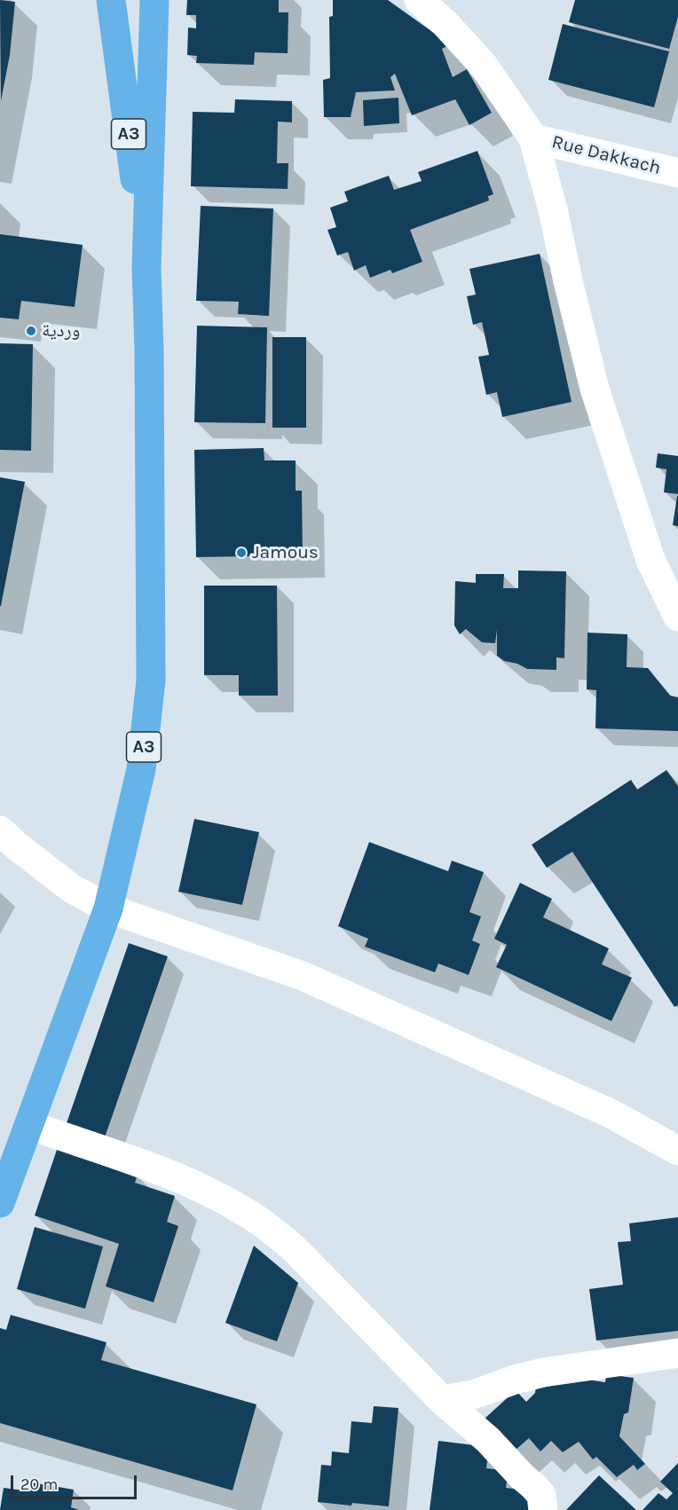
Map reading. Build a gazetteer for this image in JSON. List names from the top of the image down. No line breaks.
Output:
{"streets":{"highway":["A3"],"street":["Rue Dakkach"]},"places":["وردية","Jamous"],"scale_bar":"20 m"}
